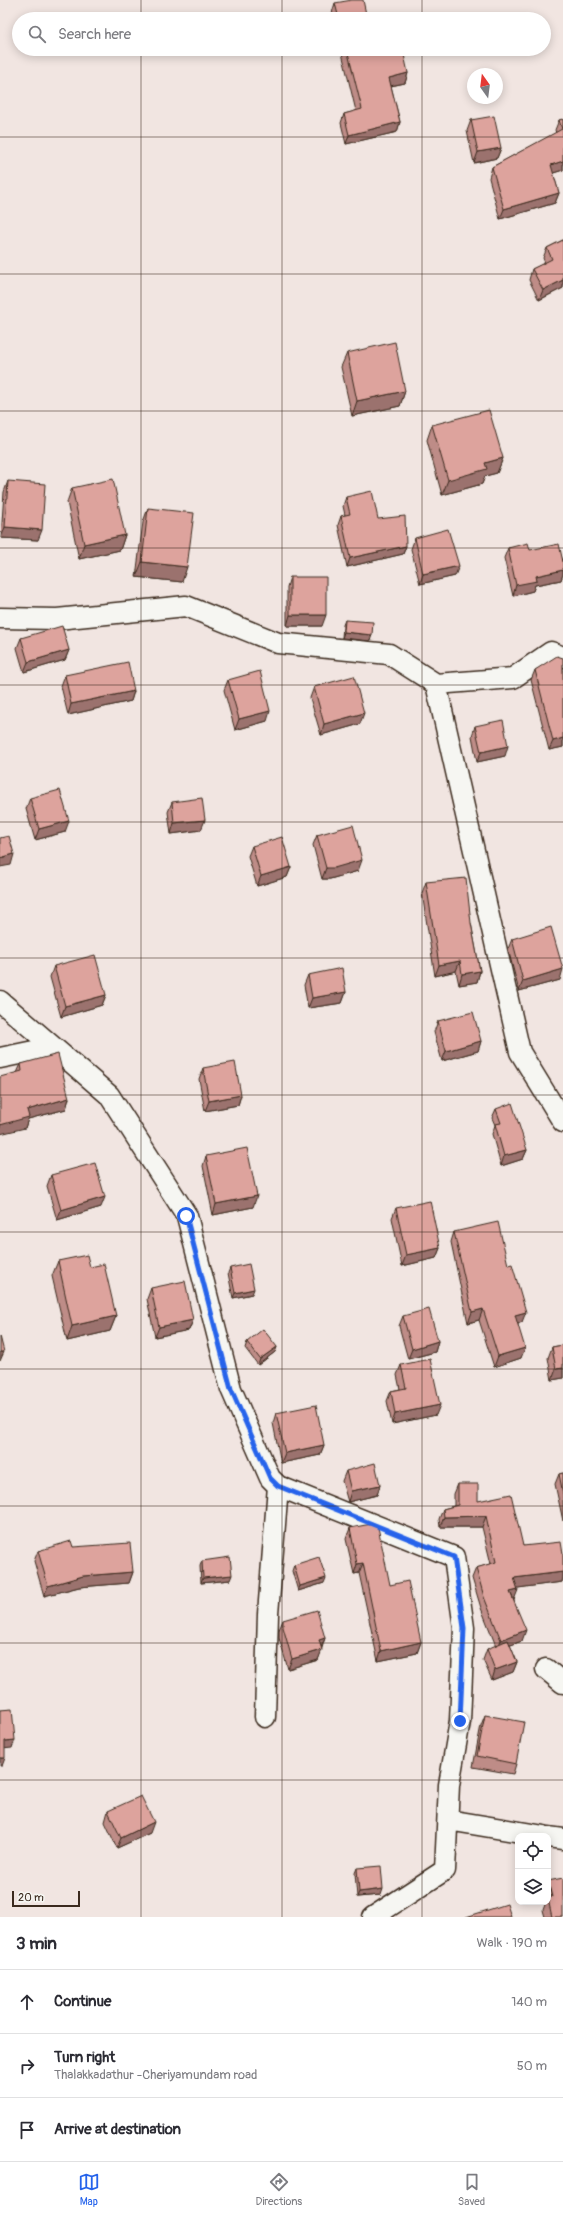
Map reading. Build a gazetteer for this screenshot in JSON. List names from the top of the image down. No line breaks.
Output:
{"scale_bar":"20 m","north":"top","page":{"search":"Search here","scale":"20 m","heading":["3 min","Walk · 190 m"],"list":[["Continue","140 m"],["Turn right","Thalakkadathur -Cheriyamundam road","50 m"],"Arrive at destination"],"nav":["Map","Directions","Saved"]}}
